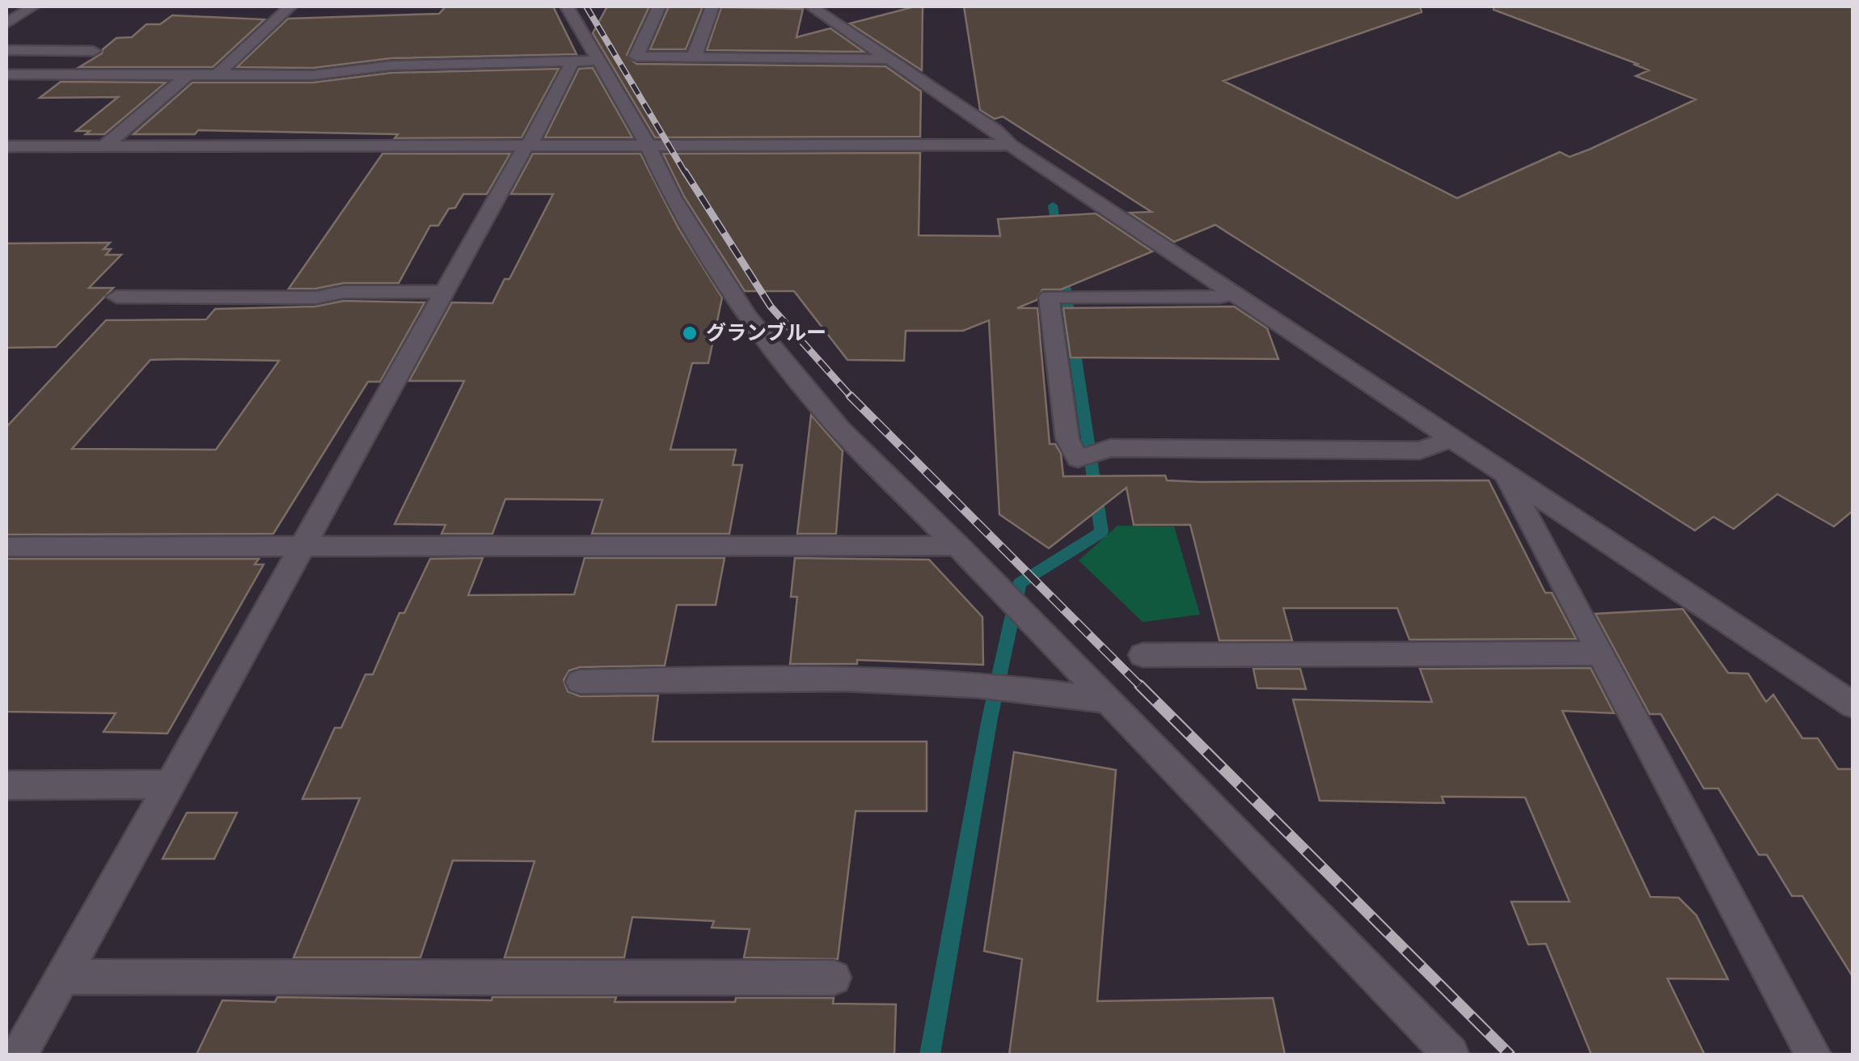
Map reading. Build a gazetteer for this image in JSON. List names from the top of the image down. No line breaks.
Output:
{"places":["グランブルー"]}
